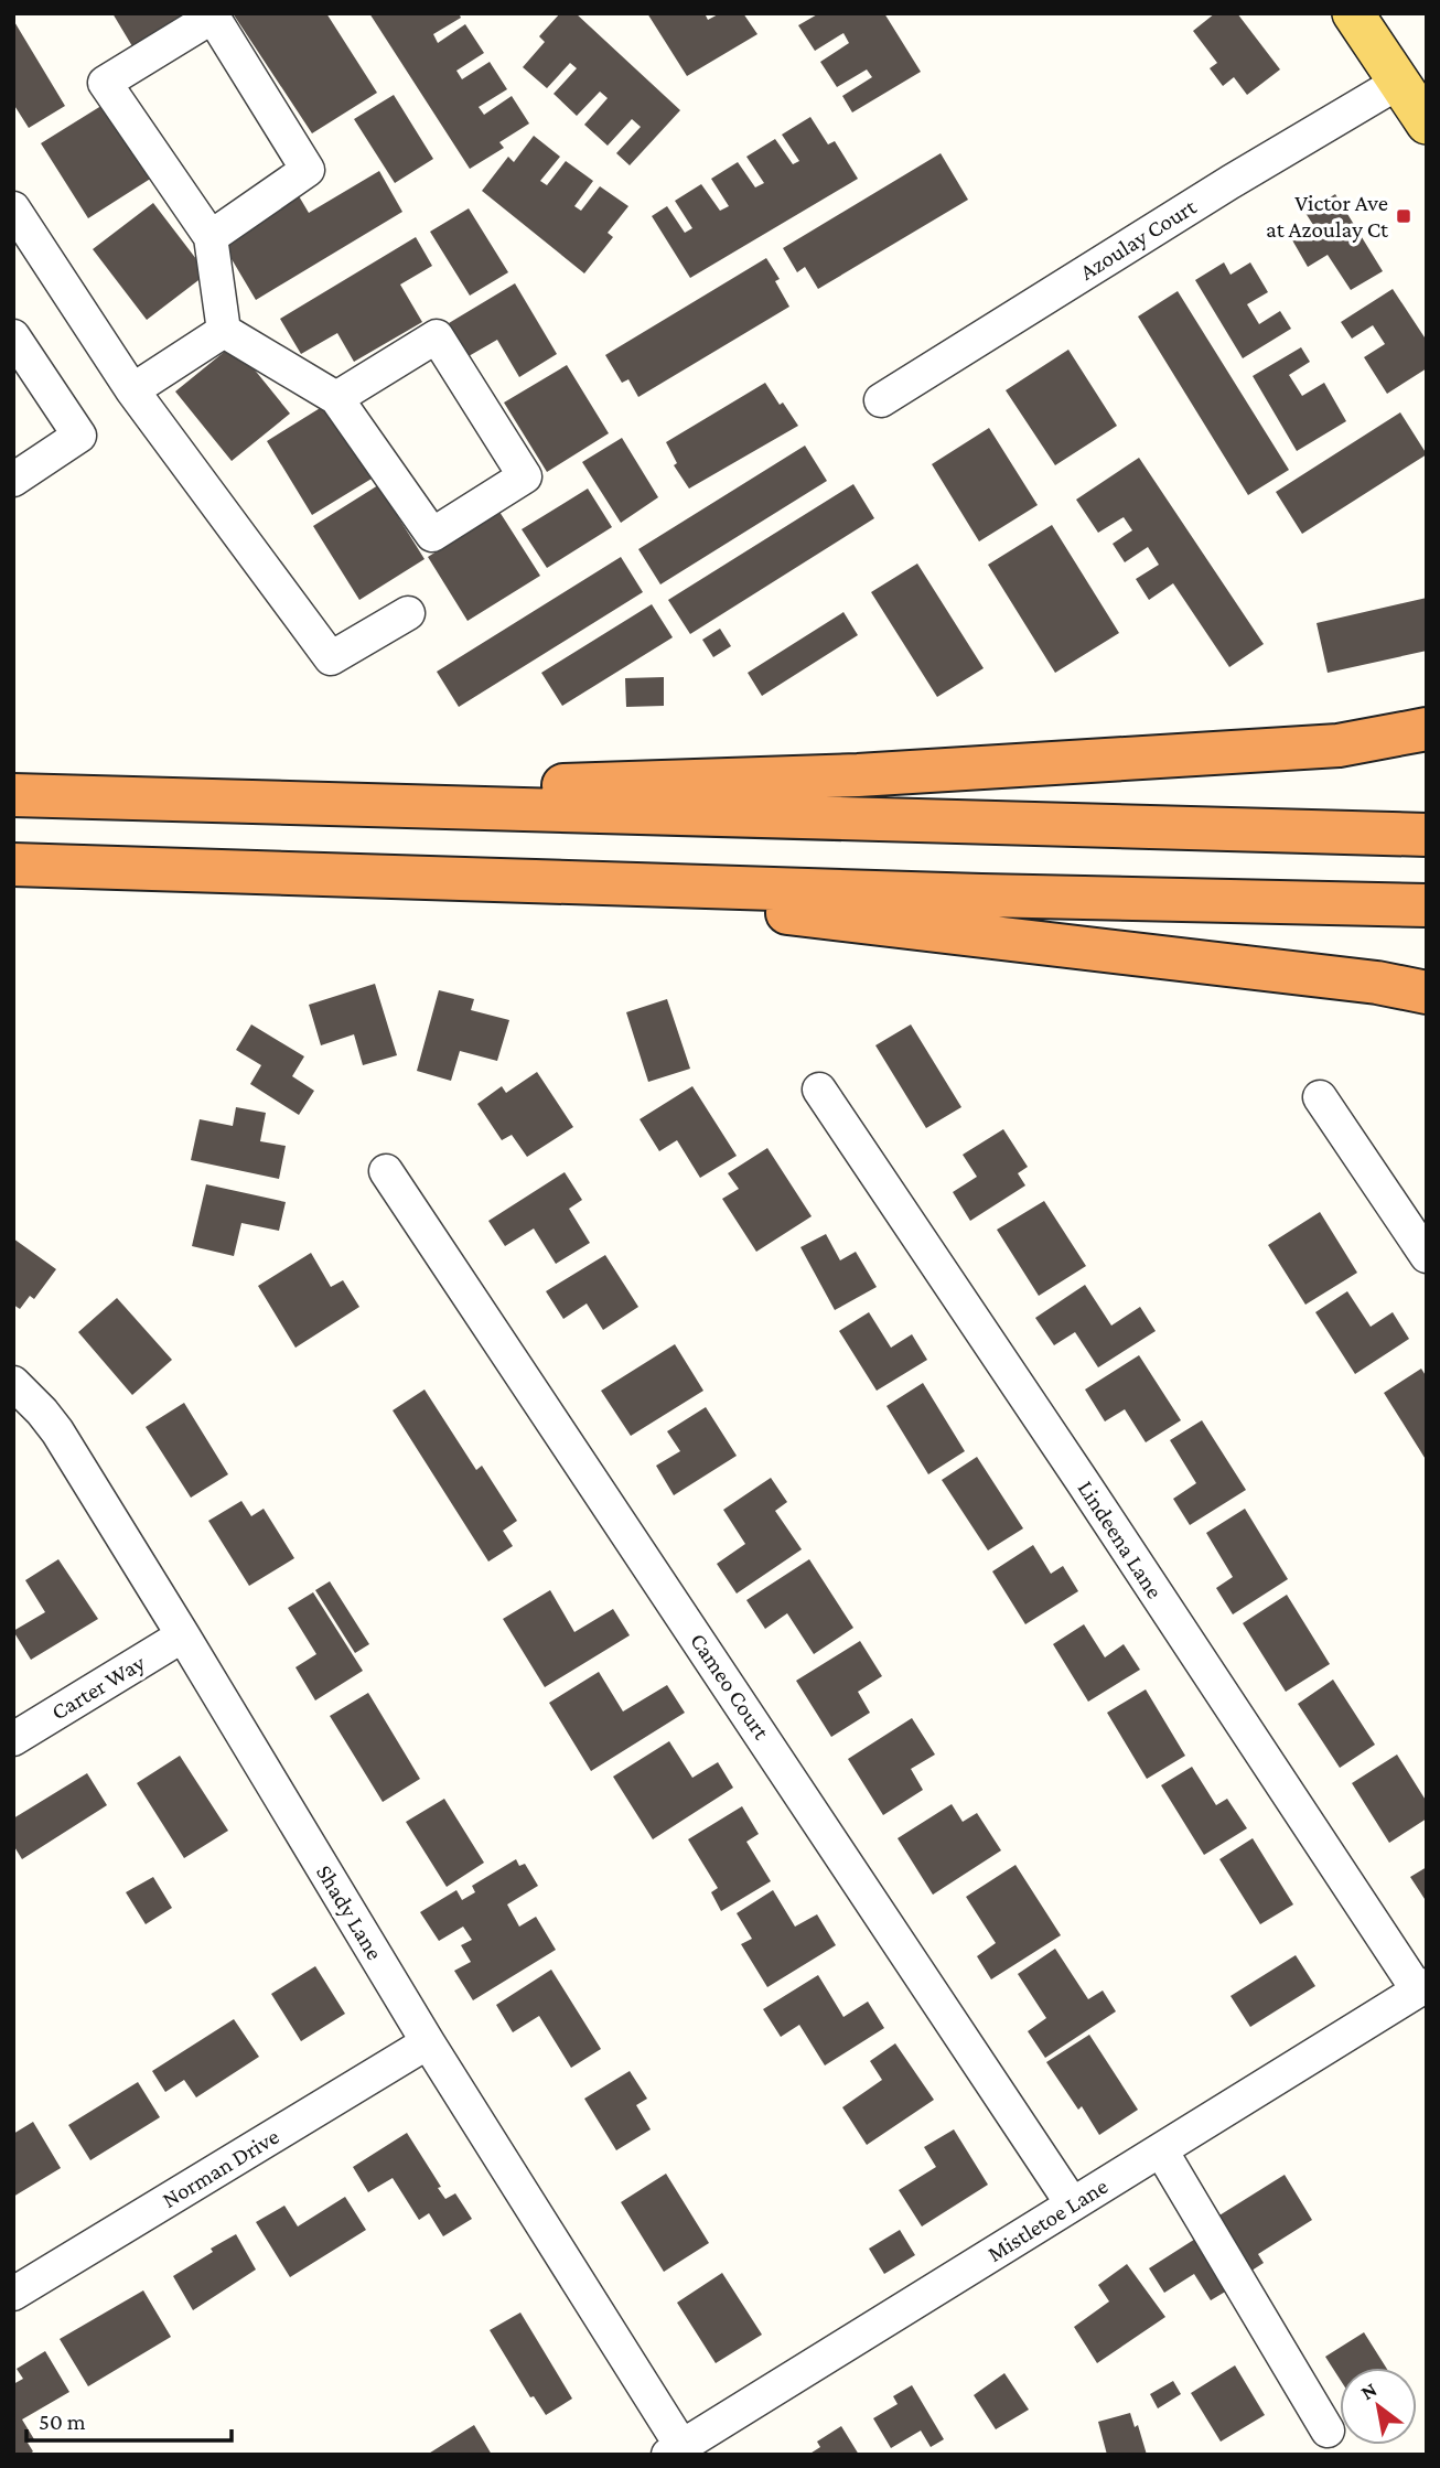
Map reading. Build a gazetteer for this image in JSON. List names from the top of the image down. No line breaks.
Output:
{"streets":{"street":["Azoulay Court","Lindeena Lane","Cameo Court","Carter Way","Shady Lane","Norman Drive","Mistletoe Lane"]},"crossings":[["Lindeena Lane","Mistletoe Lane"],["Cameo Court","Mistletoe Lane"],["Carter Way","Shady Lane"],["Shady Lane","Norman Drive"],["Shady Lane","Mistletoe Lane"]],"places":{"transit":["Victor Ave at Azoulay Ct"]},"scale_bar":"50 m","north":"top left"}
